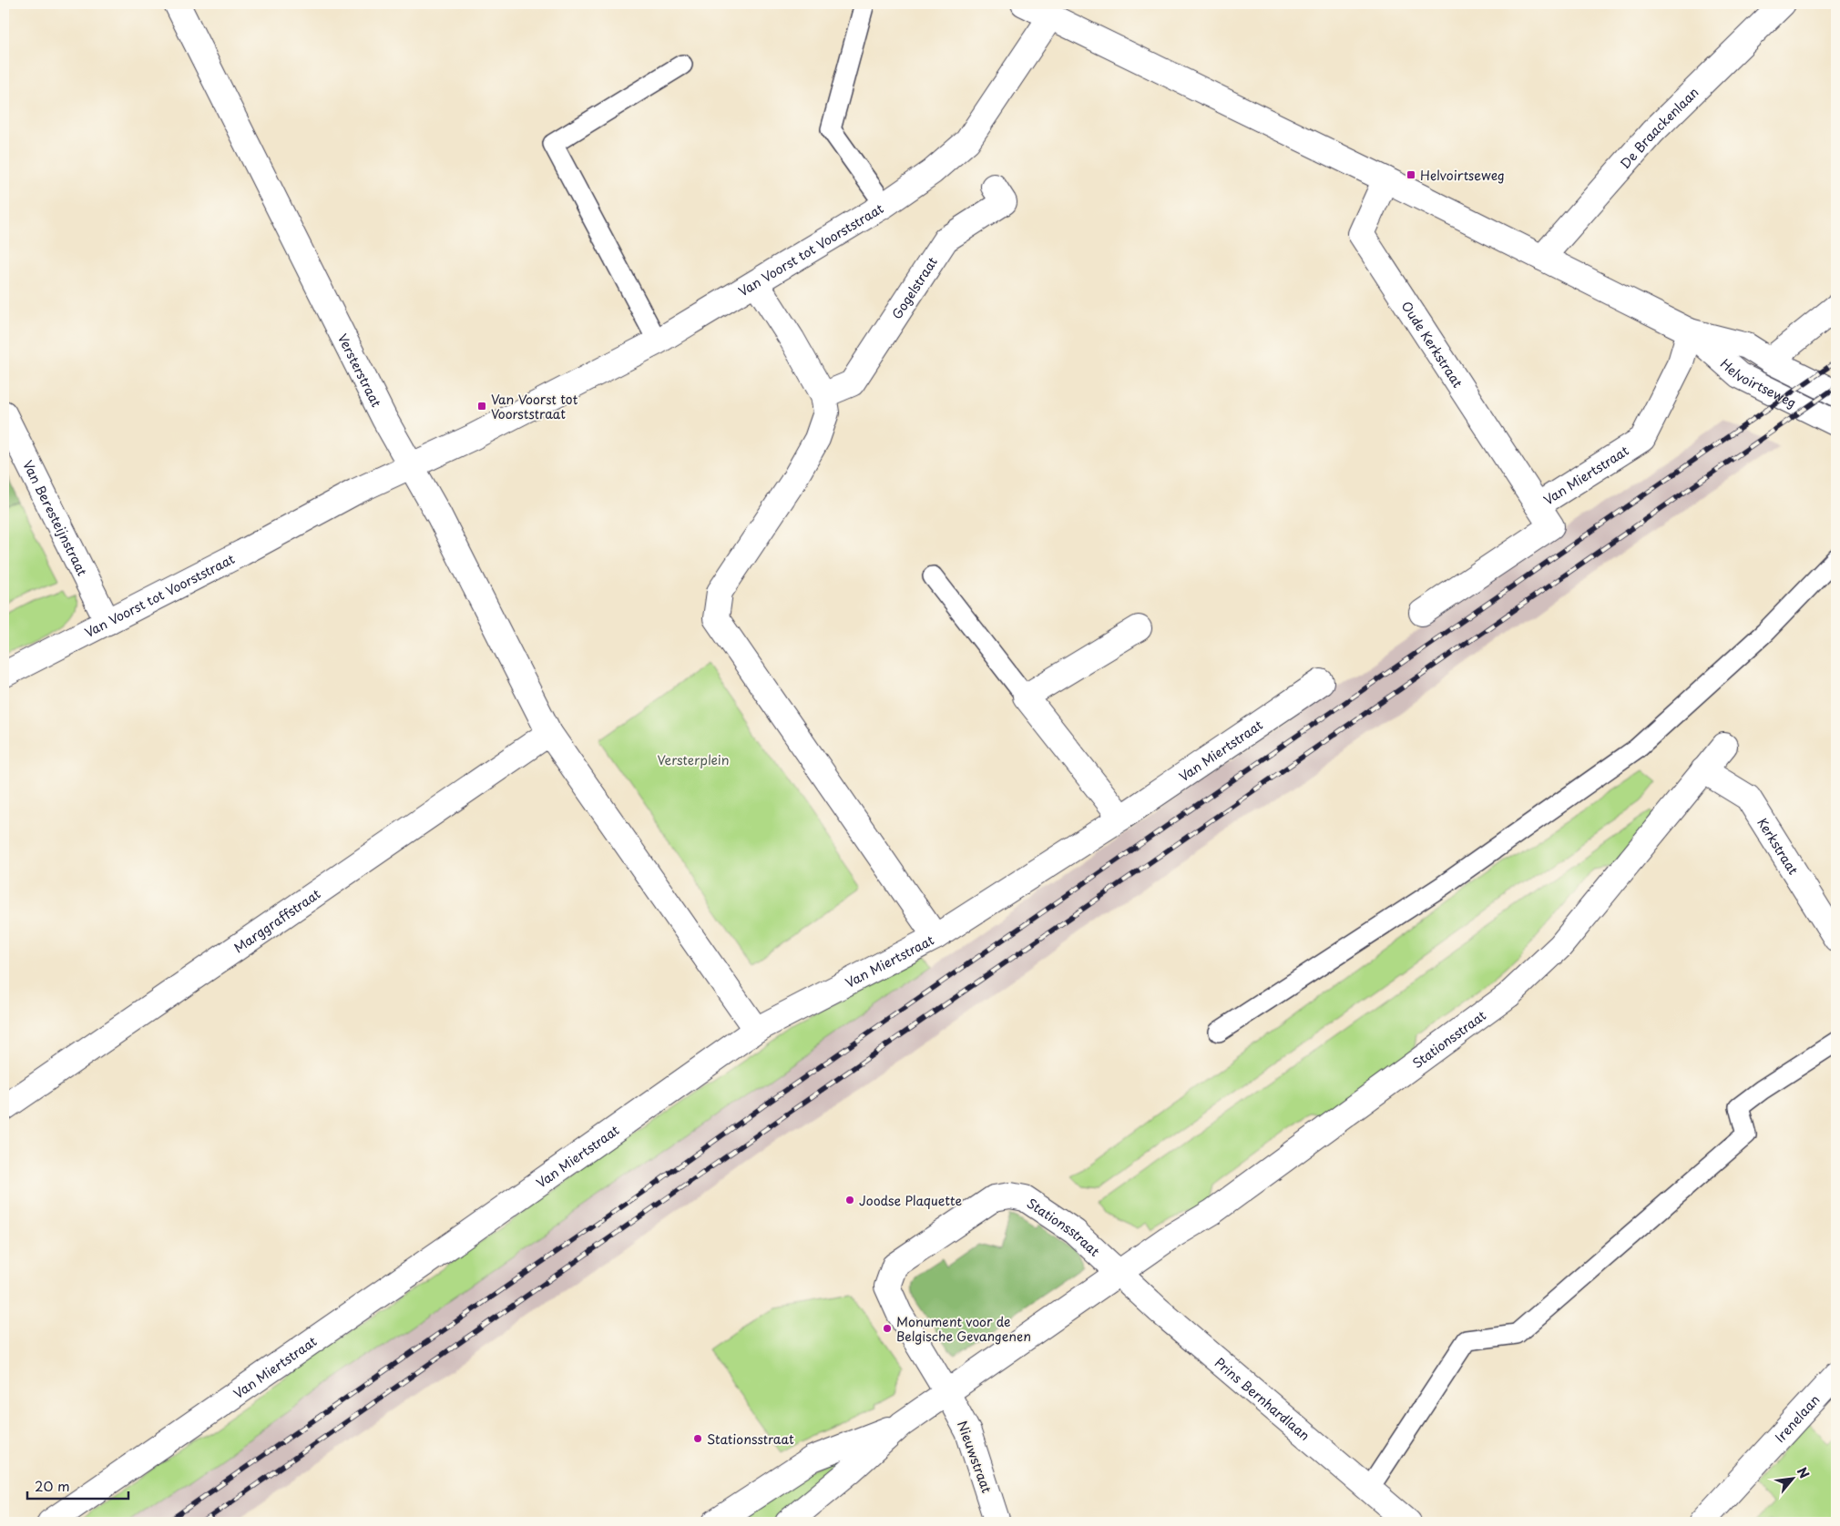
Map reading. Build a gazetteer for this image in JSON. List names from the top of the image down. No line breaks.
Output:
{"streets":{"street":["De Braackenlaan","Van Voorst tot Voorststraat","Gogelstraat","Oude Kerkstraat","Versterstraat","Helvoirtseweg","Van Miertstraat","Van Beresteijnstraat","Kerkstraat","Marggraffstraat","Stationsstraat","Prins Bernhardlaan","Irenelaan","Nieuwstraat"]},"crossings":[["De Braackenlaan","Helvoirtseweg"],["Van Voorst tot Voorststraat","Versterstraat"],["Van Voorst tot Voorststraat","Helvoirtseweg"],["Van Voorst tot Voorststraat","Van Beresteijnstraat"],["Oude Kerkstraat","Helvoirtseweg"],["Oude Kerkstraat","Van Miertstraat"],["Versterstraat","Marggraffstraat"],["Helvoirtseweg","Van Miertstraat"],["Kerkstraat","Stationsstraat"],["Stationsstraat","Prins Bernhardlaan"],["Stationsstraat","Nieuwstraat"]],"parks":["Versterplein"],"places":{"transit":["Helvoirtseweg","Van Voorst tot Voorststraat"],"other":["Joodse Plaquette","Monument voor de Belgische Gevangenen","Stationsstraat"]},"scale_bar":"20 m","north":"top right"}
